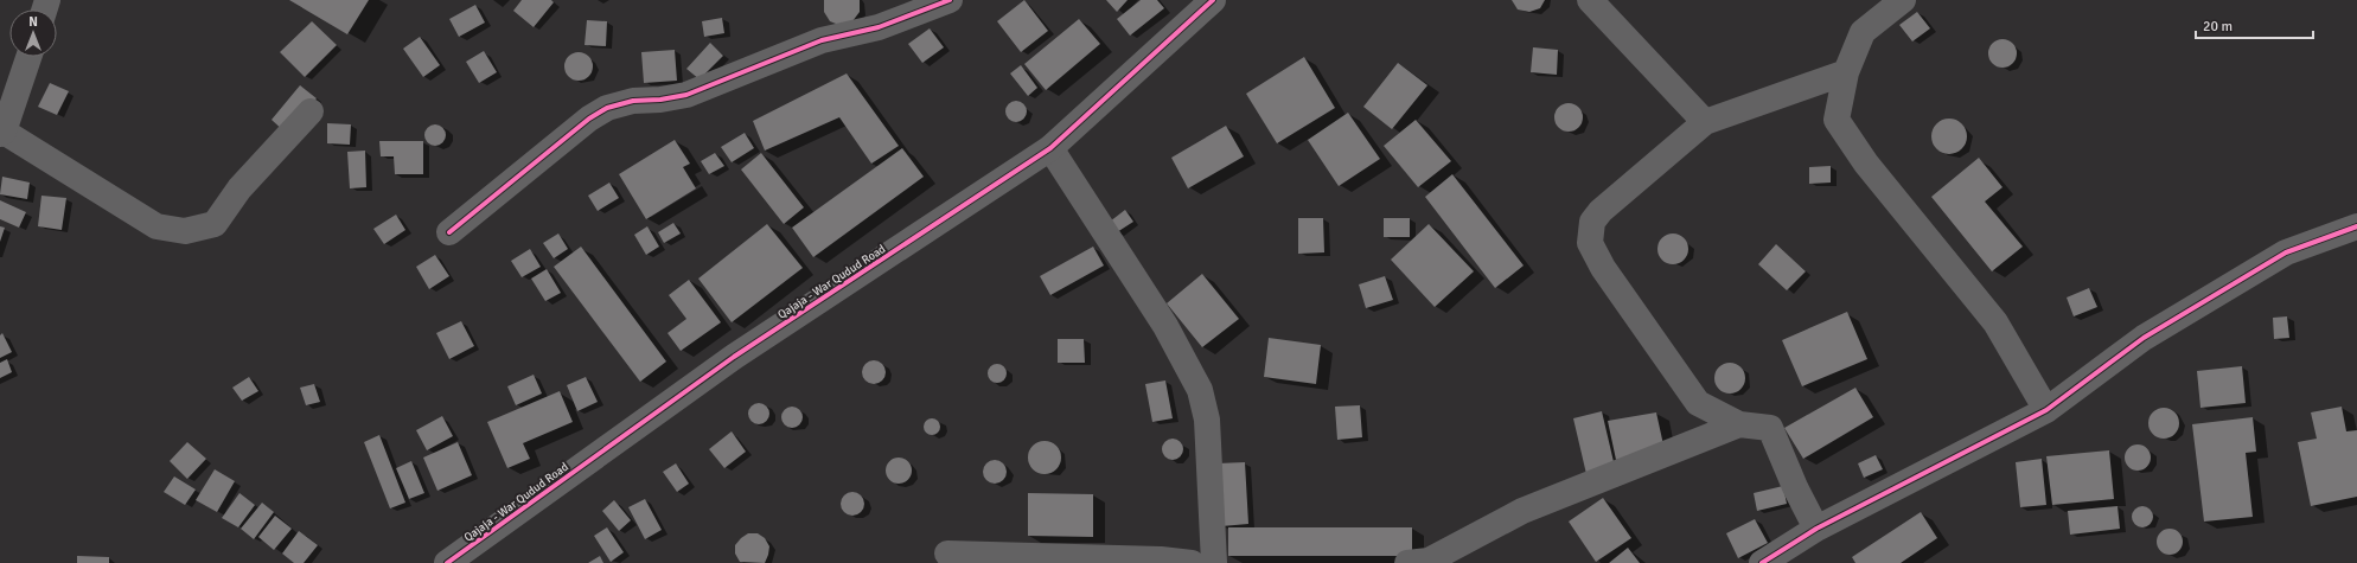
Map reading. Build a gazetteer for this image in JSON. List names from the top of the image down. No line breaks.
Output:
{"streets":{"street":["Qajaja - War Qudud Road"]},"scale_bar":"20 m","north":"top"}
